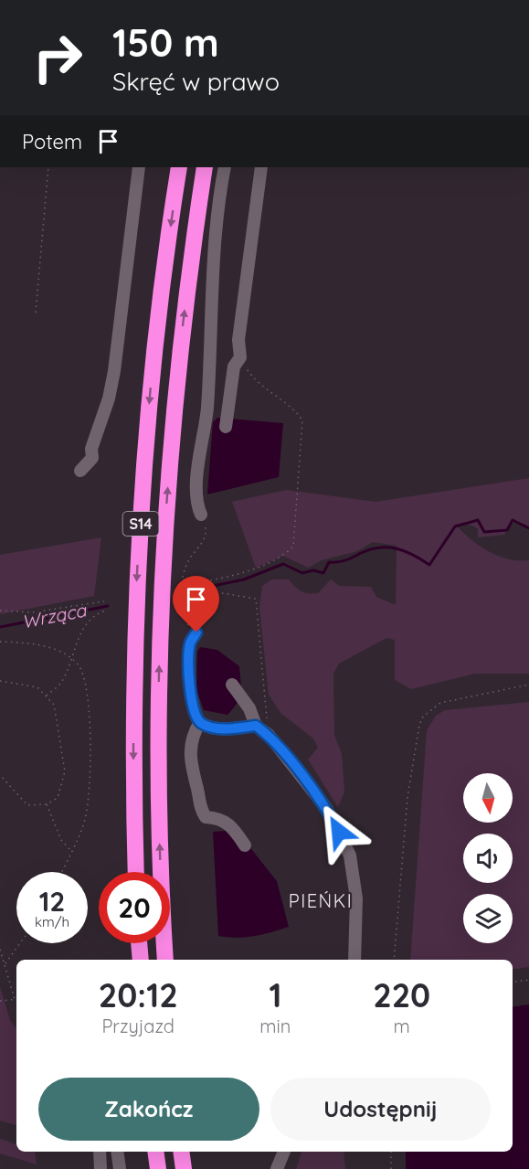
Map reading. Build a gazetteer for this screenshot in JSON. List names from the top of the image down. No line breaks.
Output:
{"streets":{"highway":["S14"]},"districts":["PIEŃKI"],"water":["Wrząca"],"north":"bottom","page":{"turn":["150 m","Skręć w prawo"],"then":"Potem","speed":"12 km/h","limit":"20","eta":["20:12","Przyjazd","1","min","220","m"],"buttons":["Zakończ","Udostępnij"]}}
